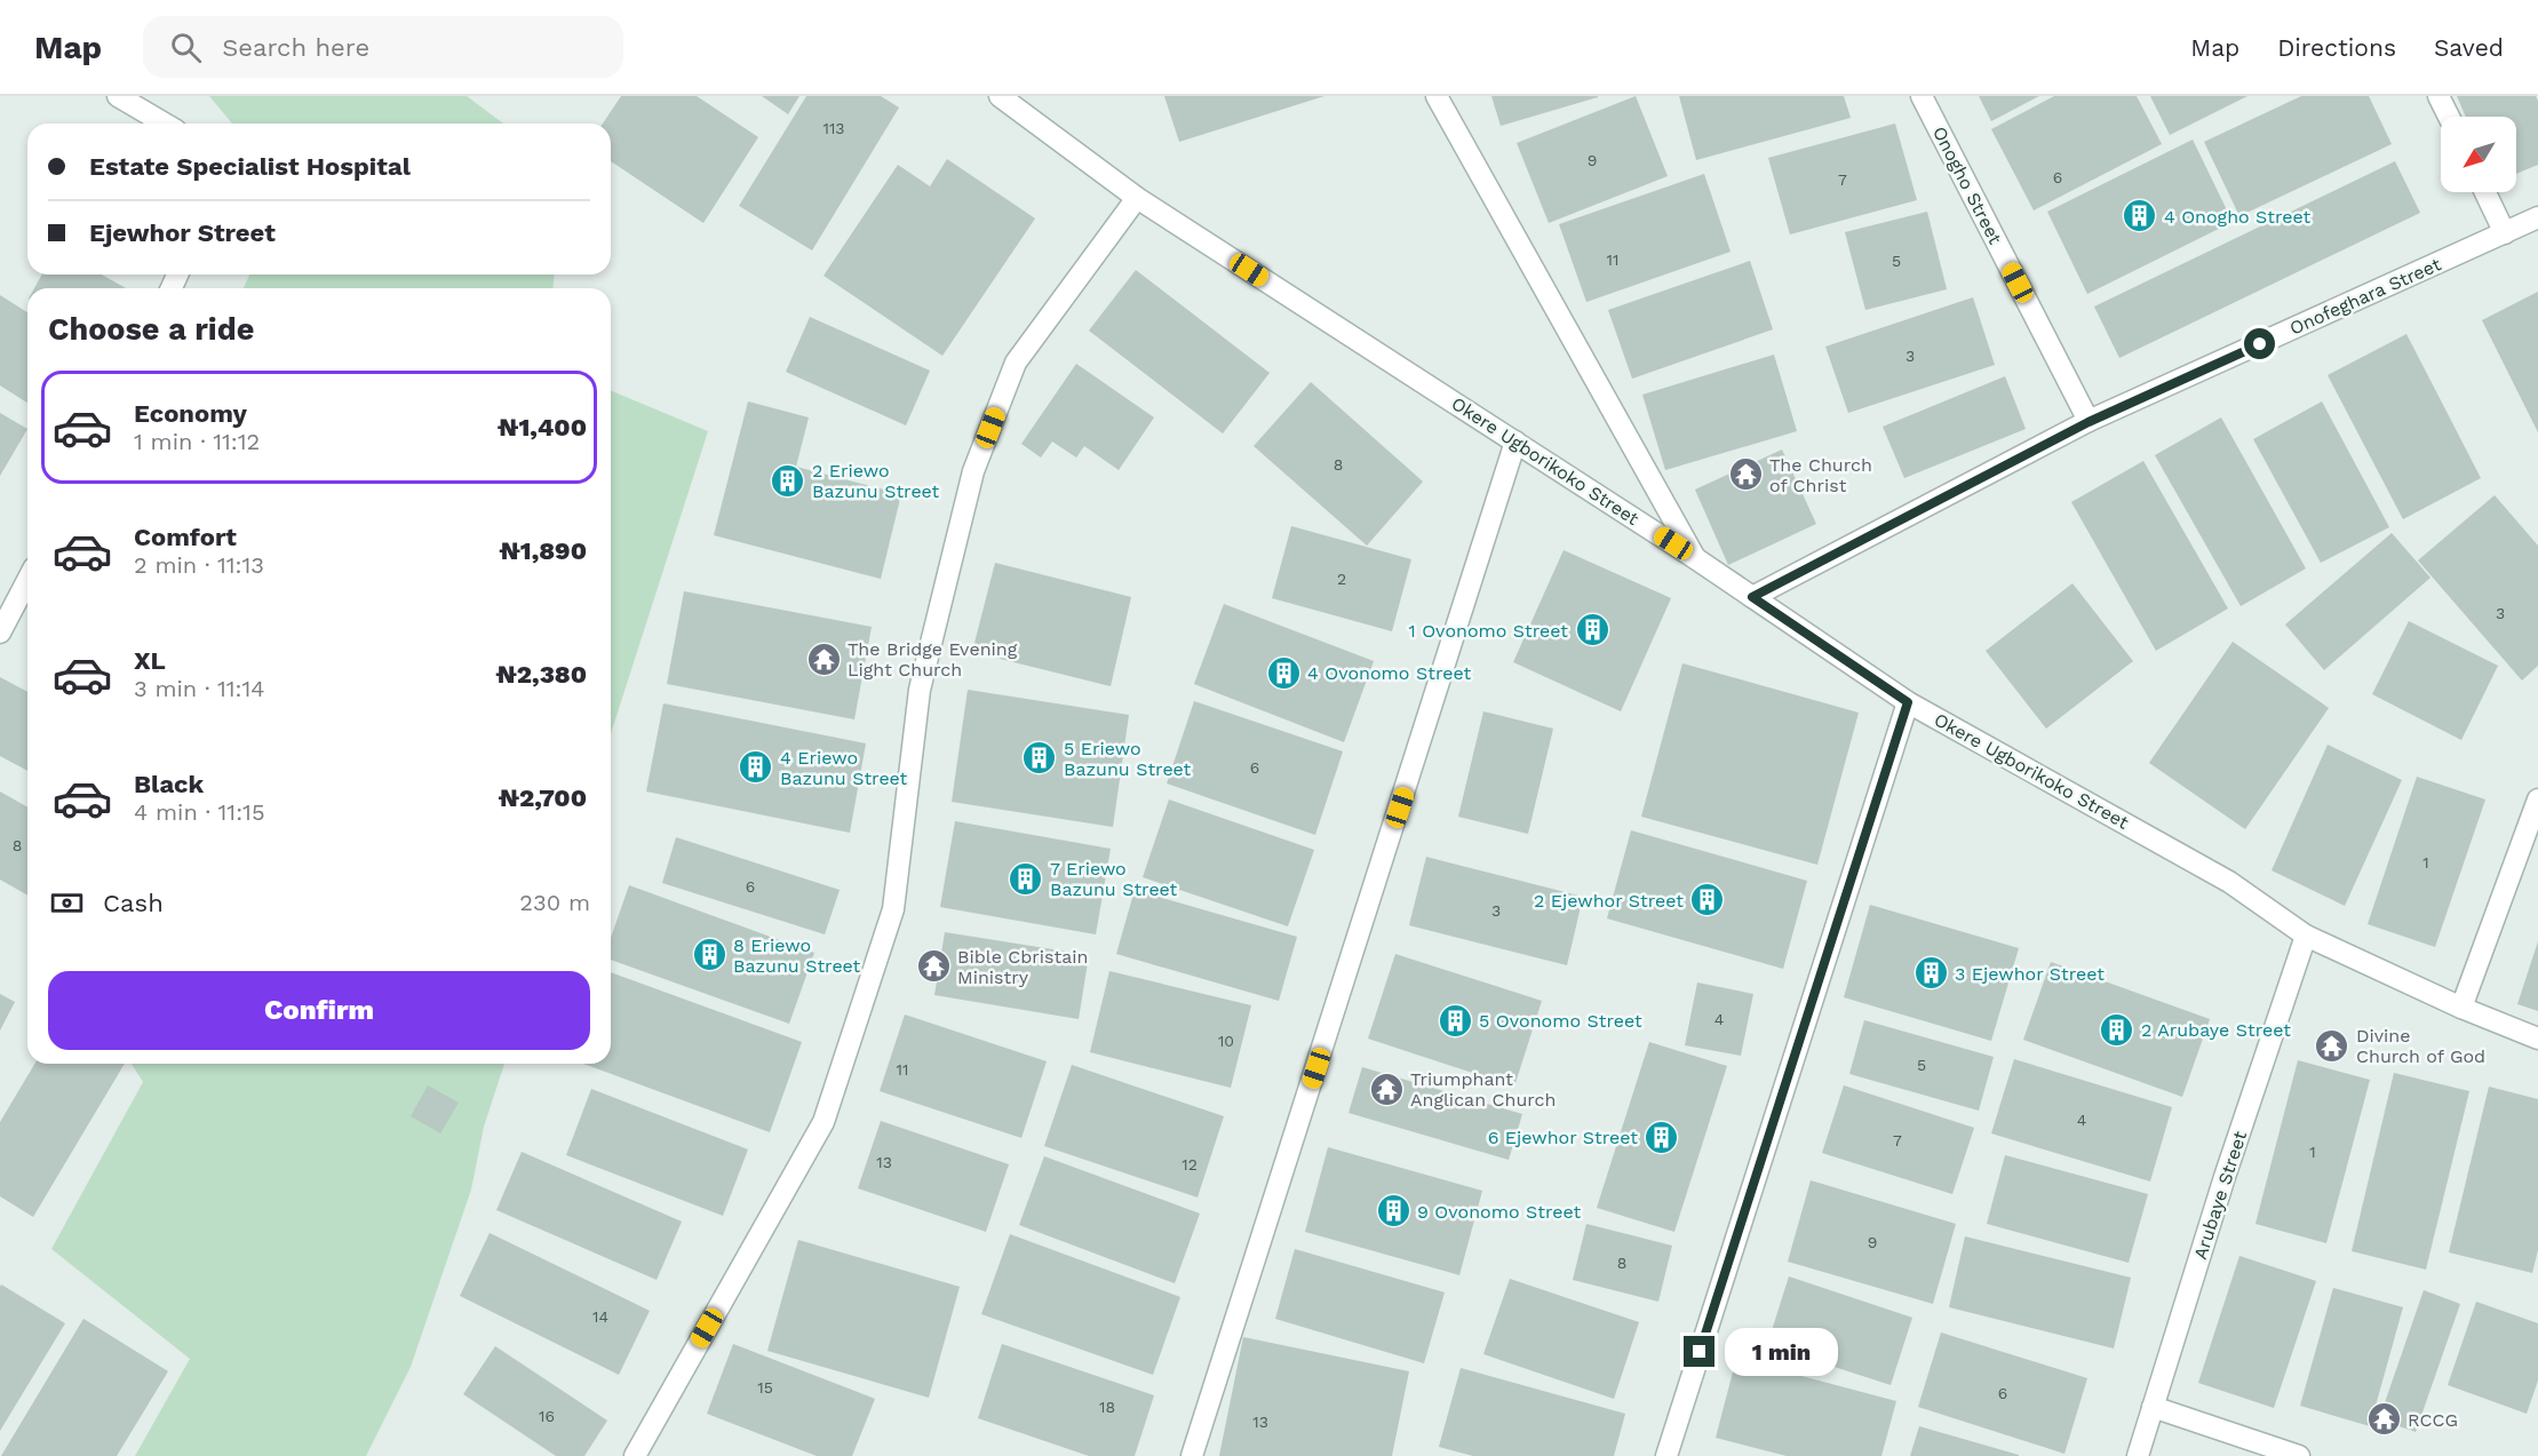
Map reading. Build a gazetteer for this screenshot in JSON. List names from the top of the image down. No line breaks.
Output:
{"streets":{"street":["Onogho Street","Onofeghara Street","Okere Ugborikoko Street","Arubaye Street"]},"crossings":[["Onogho Street","Onofeghara Street"],["Onofeghara Street","Okere Ugborikoko Street"],["Okere Ugborikoko Street","Arubaye Street"]],"places":{"building":["4 Onogho Street","2 Eriewo Bazunu Street","1 Ovonomo Street","4 Ovonomo Street","5 Eriewo Bazunu Street","4 Eriewo Bazunu Street","7 Eriewo Bazunu Street","2 Ejewhor Street","8 Eriewo Bazunu Street","3 Ejewhor Street","5 Ovonomo Street","2 Arubaye Street","6 Ejewhor Street","9 Ovonomo Street"],"temple":["The Church of Christ","The Bridge Evening Light Church","Bible Cbristain Ministry","Divine Church of God","Triumphant Anglican Church","RCCG"]},"house_numbers":["113","9","6","7","11","5","3","8","2","3","6","8","1","6","3","4","10","5","11","4","7","1","13","12","9","8","14","15","6","18","16","13"],"north":"bottom left","page":{"header":"Map","search":"Search here","nav":["Map","Directions","Saved"],"banner":["Estate Specialist Hospital","Ejewhor Street"],"heading":"Choose a ride","list":[{"name":"Economy","note":"1 min · 11:12","value":"₦1,400"},{"name":"Comfort","note":"2 min · 11:13","value":"₦1,890"},{"name":"XL","note":"3 min · 11:14","value":"₦2,380"},{"name":"Black","note":"4 min · 11:15","value":"₦2,700"}],"pay":["Cash","230 m"],"buttons":"Confirm","bubble":"1 min"}}
